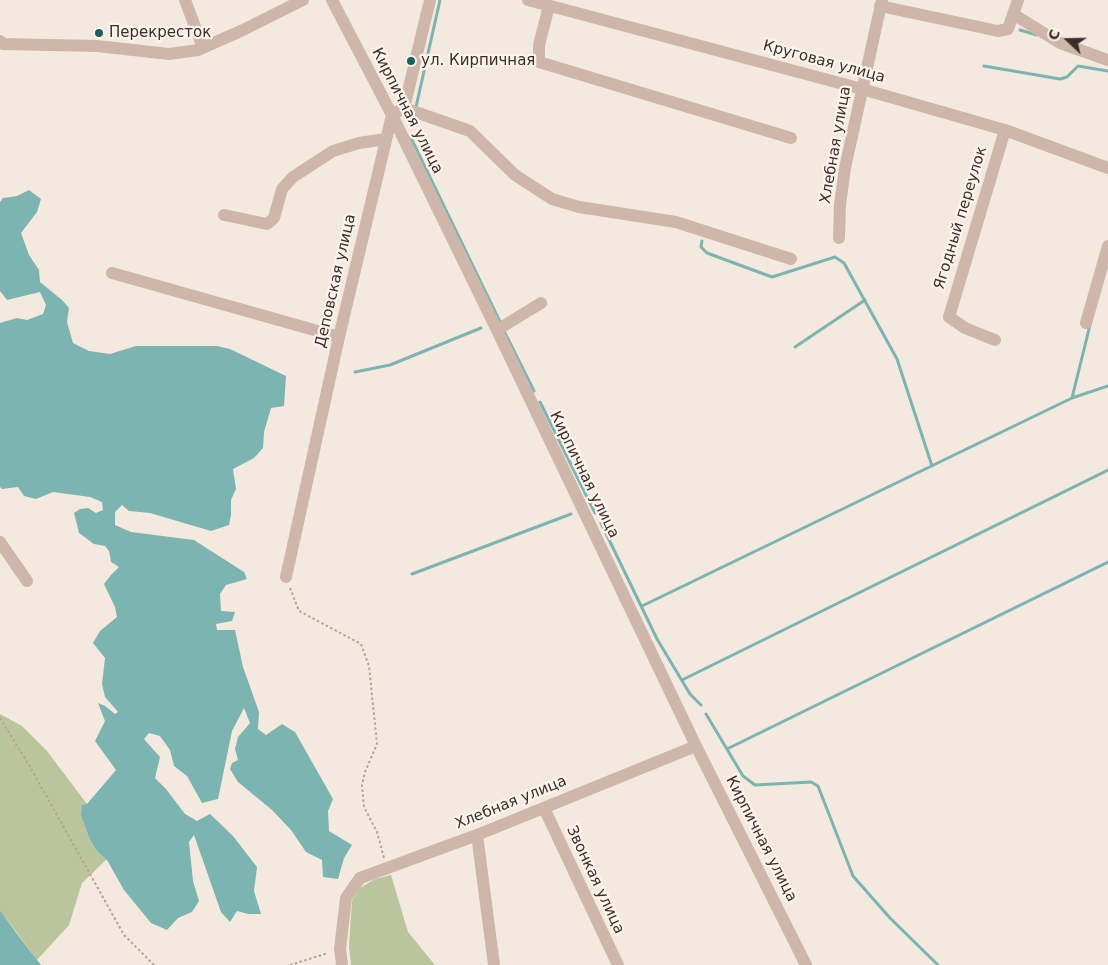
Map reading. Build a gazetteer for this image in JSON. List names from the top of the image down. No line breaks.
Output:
{"streets":{"street":["Круговая улица","Кирпичная улица","Хлебная улица","Ягодный переулок","Деповская улица","Звонкая улица"]},"crossings":[["Круговая улица","Хлебная улица"],["Круговая улица","Ягодный переулок"],["Кирпичная улица","Хлебная улица"],["Кирпичная улица","Деповская улица"],["Хлебная улица","Звонкая улица"]],"places":["Перекресток","ул. Кирпичная"],"north":"left"}
